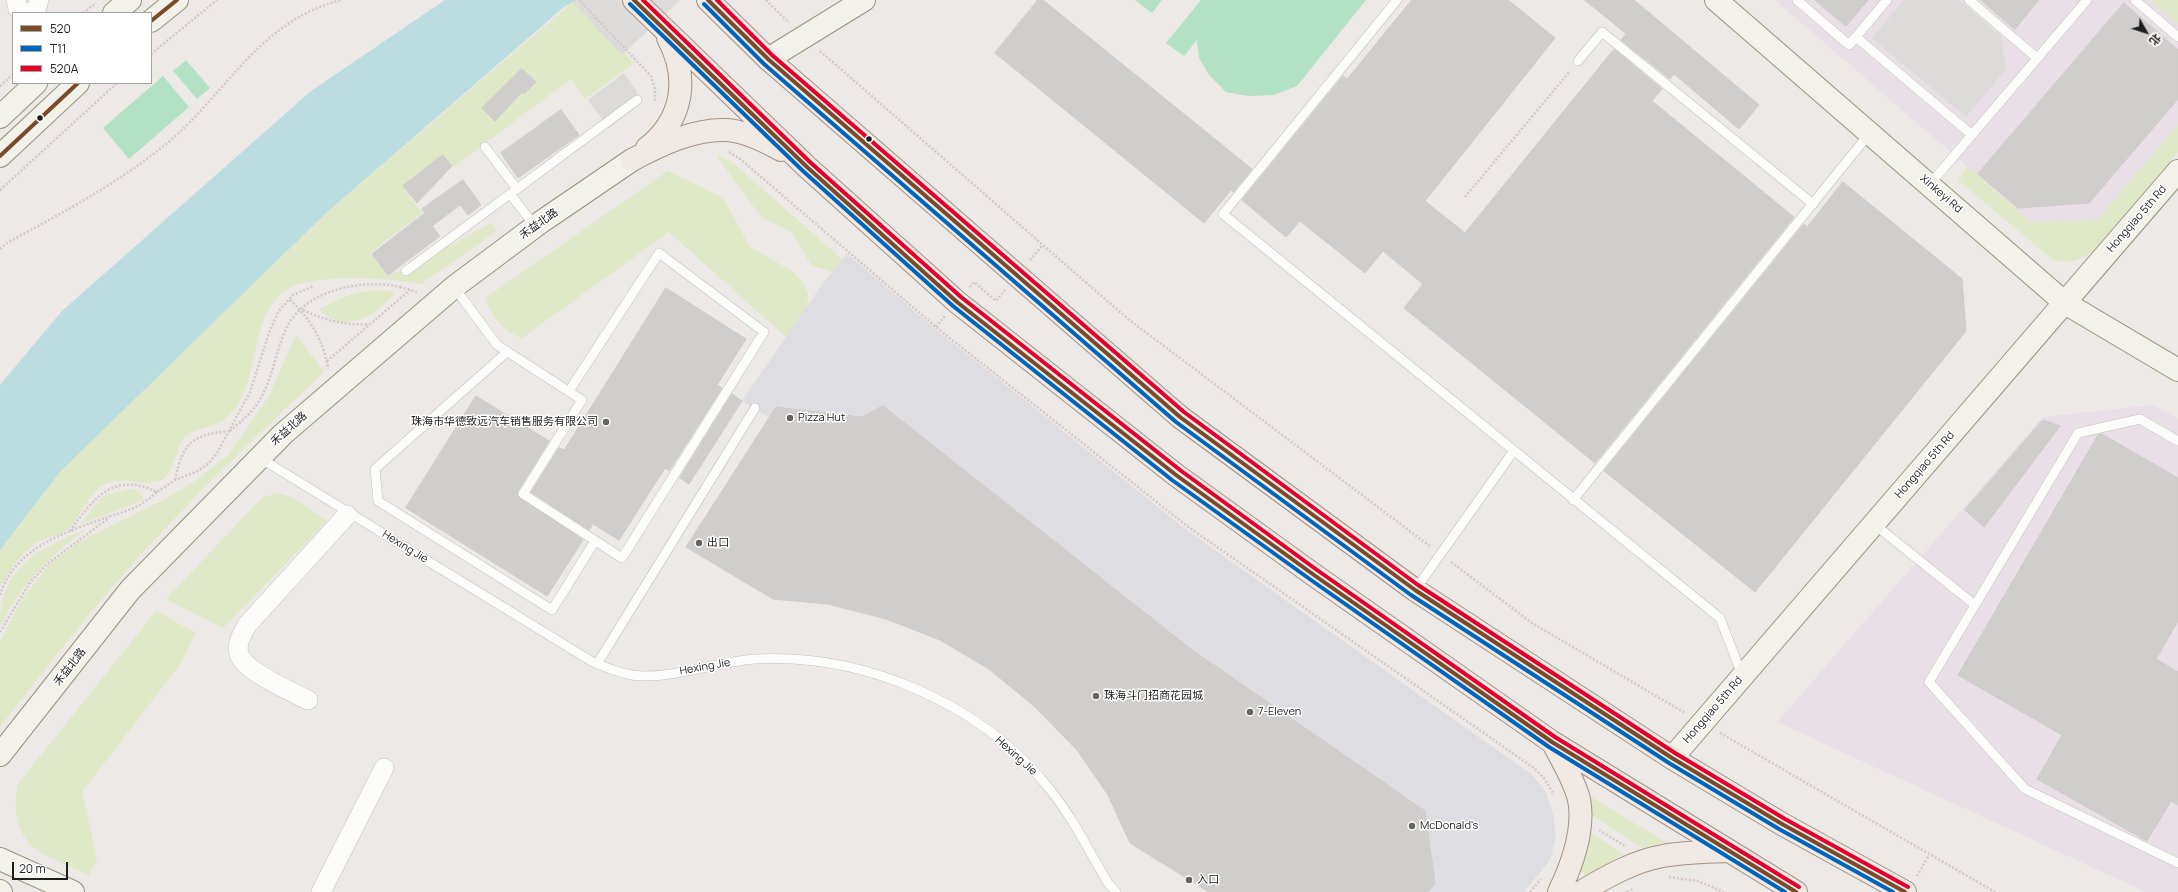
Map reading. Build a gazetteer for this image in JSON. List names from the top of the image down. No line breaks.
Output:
{"streets":{"street":["Xinkeyi Rd","Hongqiao 5th Rd","禾益北路"],"lane":["Hexing Jie"]},"crossings":[["Xinkeyi Rd","Hongqiao 5th Rd"],["禾益北路","Hexing Jie"]],"places":["Pizza Hut","珠海市华德致远汽车销售服务有限公司","出口","珠海斗门招商花园城","7-Eleven","McDonald's","入口"],"lines":["transit line 520","transit line 520A","transit line T11"],"legend":["520","T11","520A"],"scale_bar":"20 m","north":"bottom right"}
